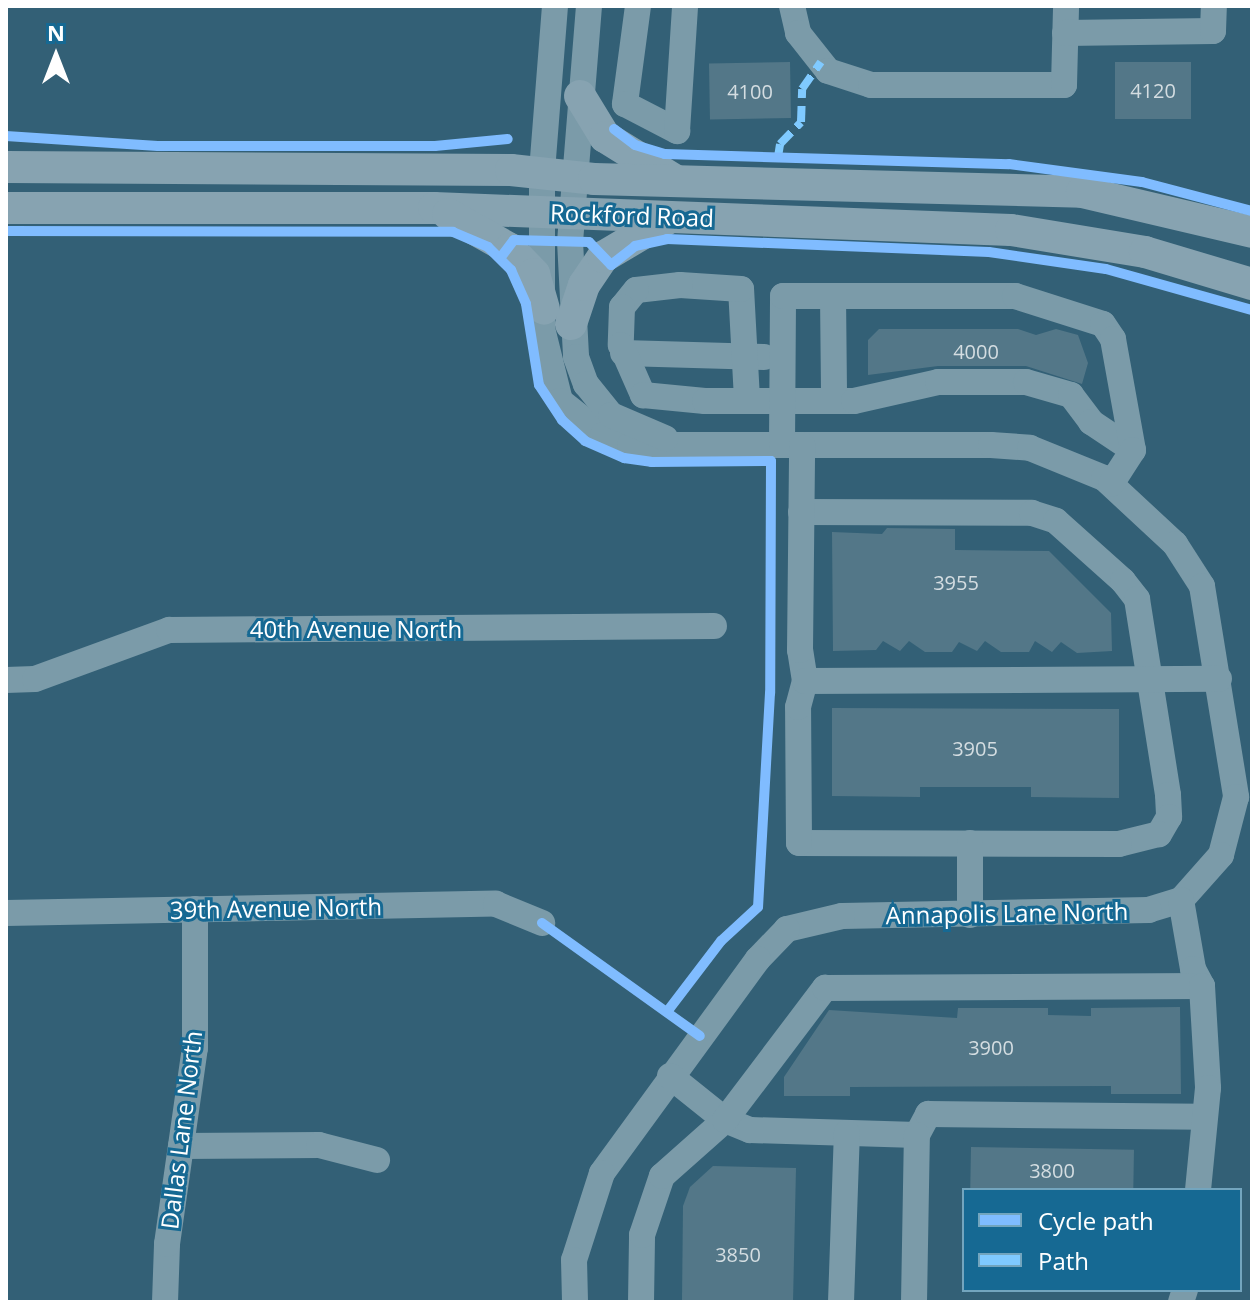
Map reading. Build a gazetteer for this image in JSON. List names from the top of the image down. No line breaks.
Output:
{"streets":{"main road":["Rockford Road"],"street":["40th Avenue North","39th Avenue North","Annapolis Lane North","Dallas Lane North"]},"crossings":[["39th Avenue North","Dallas Lane North"]],"house_numbers":["4120","4100","4000","3955","3905","3900","3800","3850"],"legend":["Cycle path","Path"],"north":"top"}
